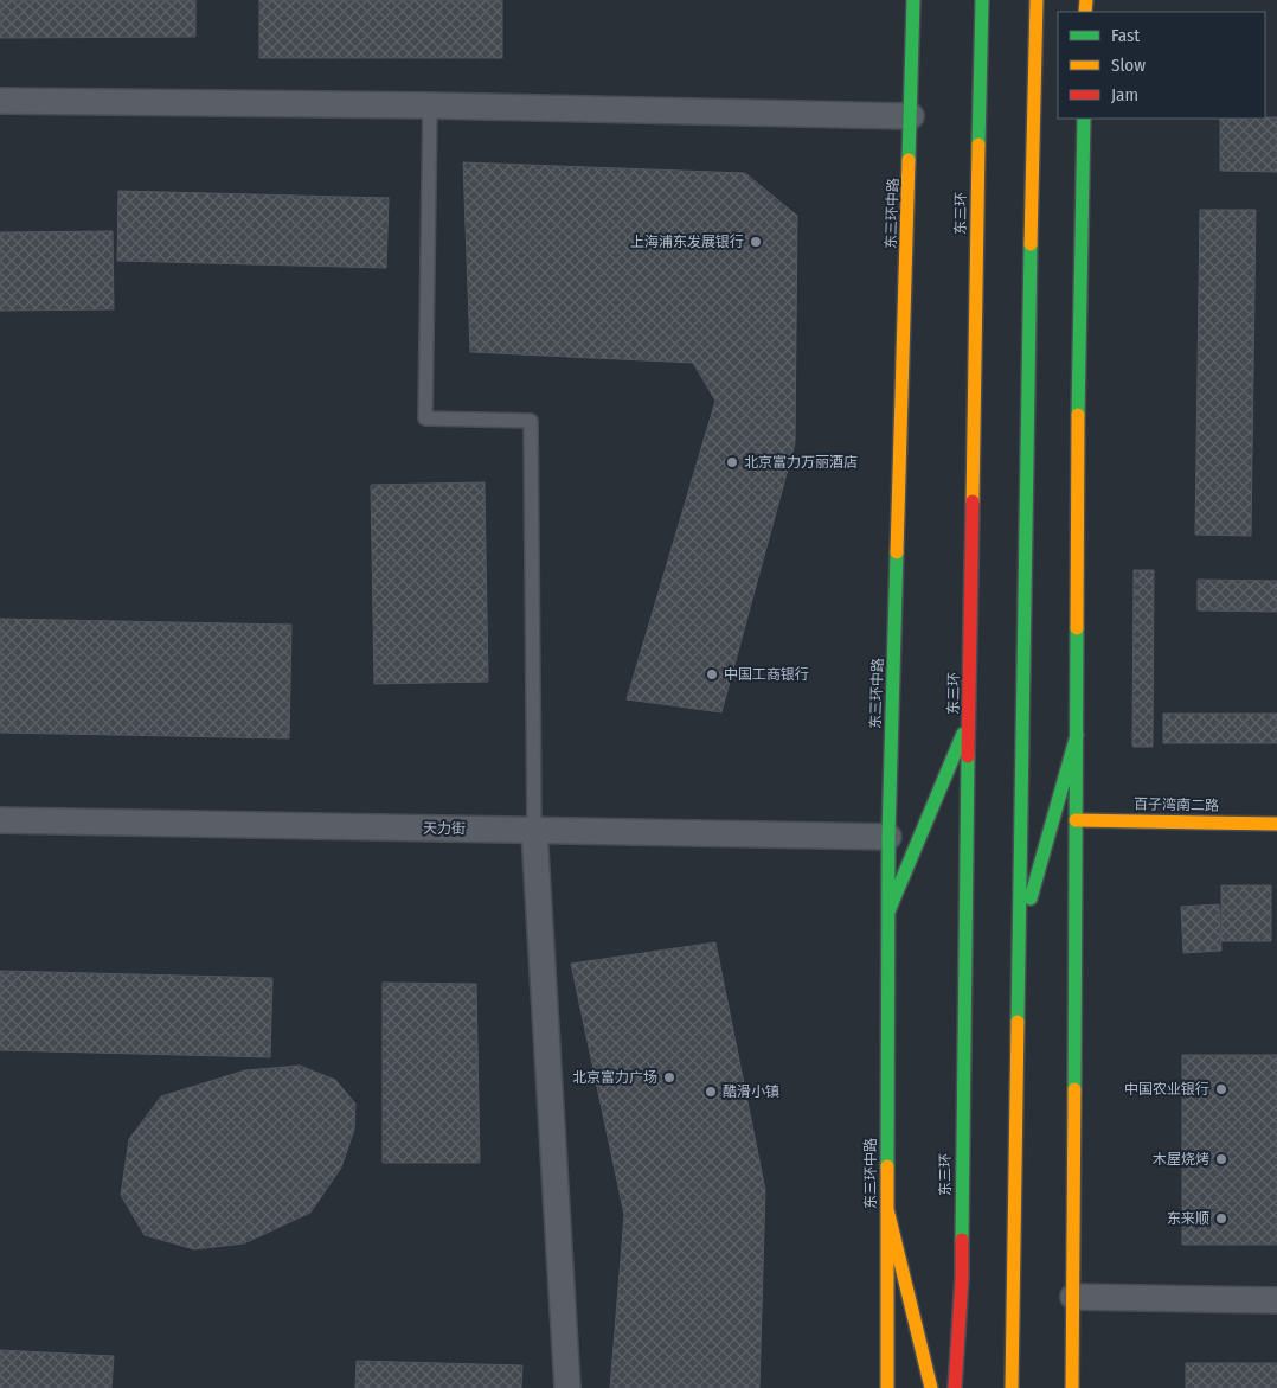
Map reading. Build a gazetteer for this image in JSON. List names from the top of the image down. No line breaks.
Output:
{"streets":{"main road":["东三环中路","东三环","百子湾南二路"],"street":["天力街"]},"crossings":[["东三环中路","天力街"]],"places":["上海浦东发展银行","北京富力万丽酒店","中国工商银行","北京富力广场","中国农业银行","酷滑小镇","木屋烧烤","东来顺"],"legend":["Fast","Slow","Jam"]}
